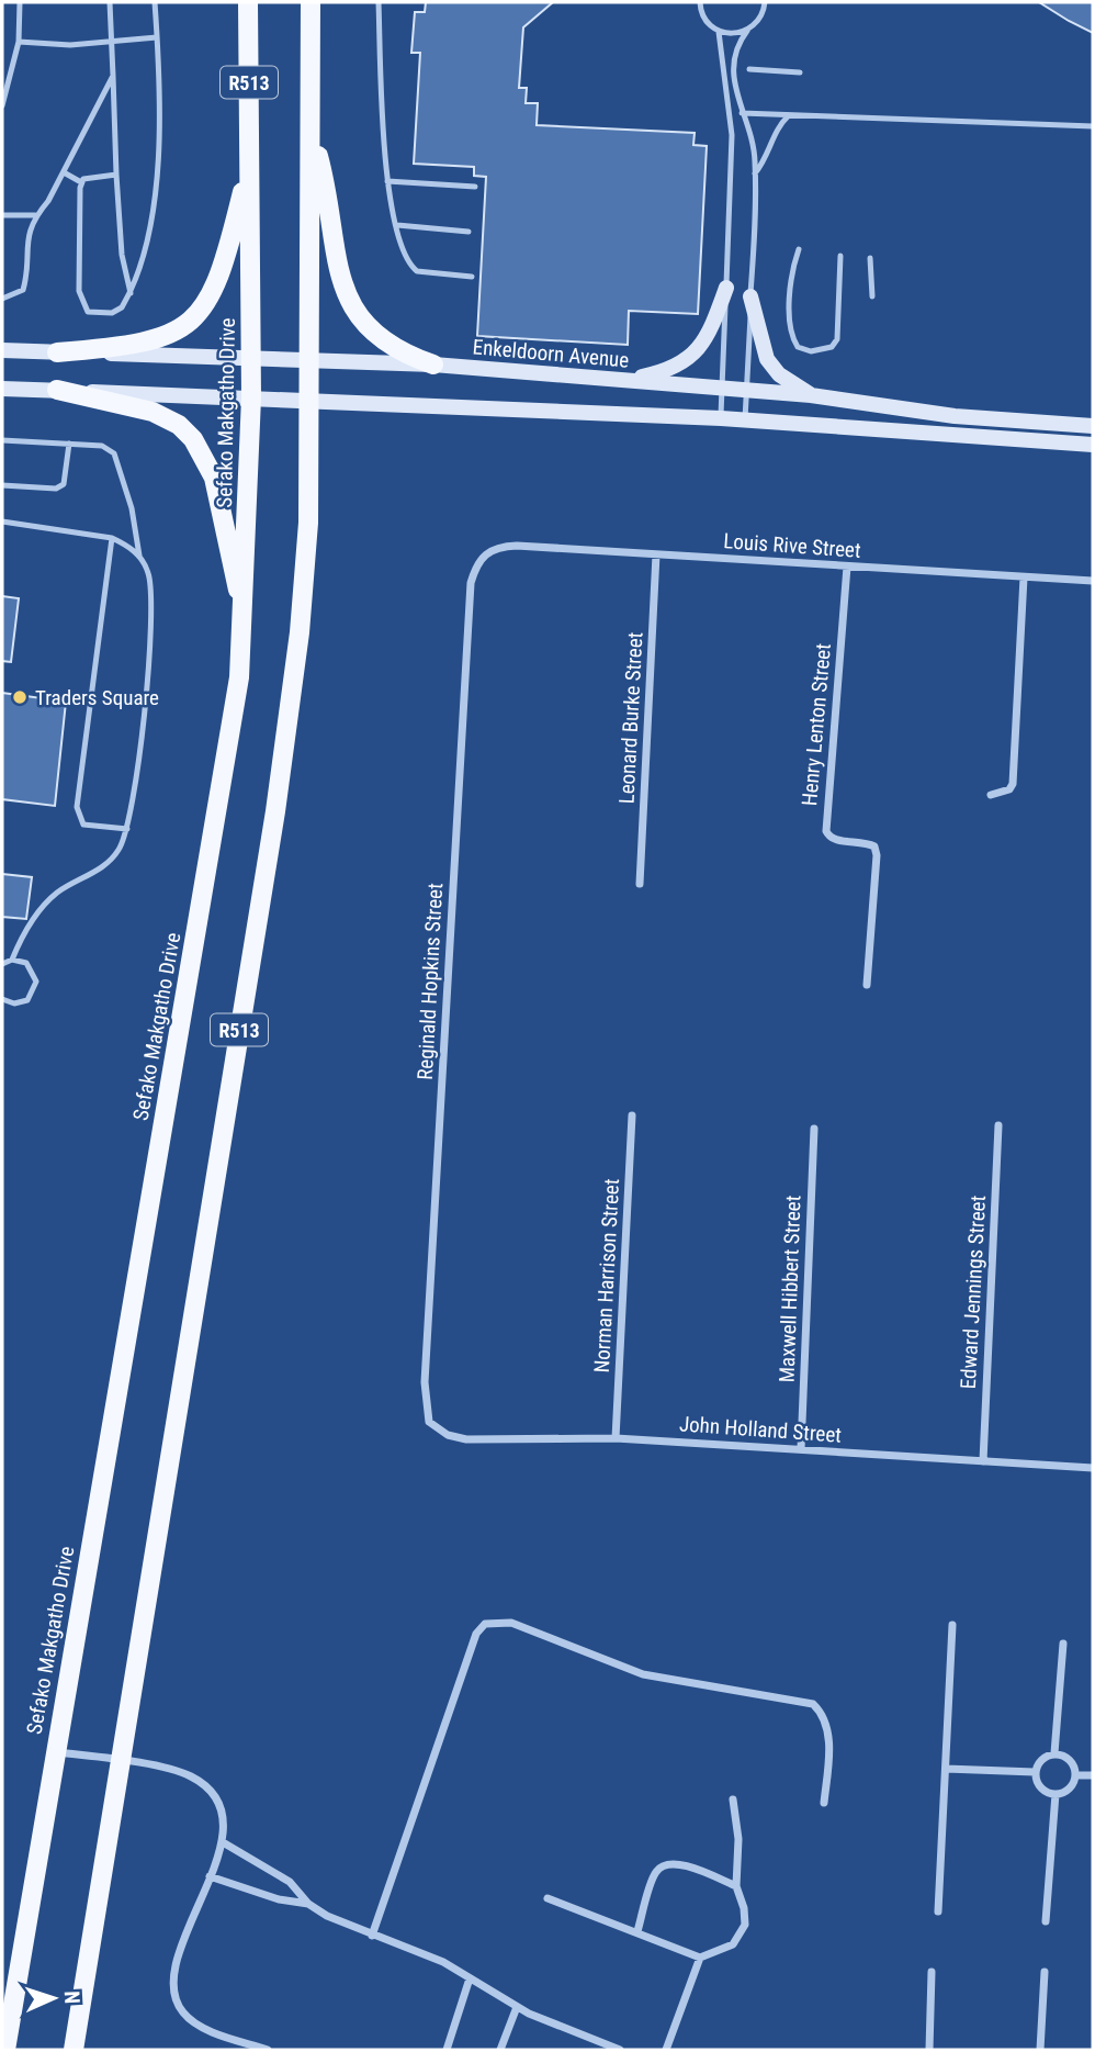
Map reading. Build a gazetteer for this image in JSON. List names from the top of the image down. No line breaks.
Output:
{"streets":{"main road":["R513","Sefako Makgatho Drive"],"street":["Enkeldoorn Avenue","Louis Rive Street","Leonard Burke Street","Henry Lenton Street","Reginald Hopkins Street","Norman Harrison Street","Maxwell Hibbert Street","Edward Jennings Street","John Holland Street"]},"crossings":[["R513","Enkeldoorn Avenue"],["Enkeldoorn Avenue","Sefako Makgatho Drive"],["Louis Rive Street","Leonard Burke Street"],["Louis Rive Street","Henry Lenton Street"],["Louis Rive Street","Reginald Hopkins Street"],["Reginald Hopkins Street","John Holland Street"],["Norman Harrison Street","John Holland Street"],["Maxwell Hibbert Street","John Holland Street"],["Edward Jennings Street","John Holland Street"]],"places":["Traders Square"],"north":"right"}
